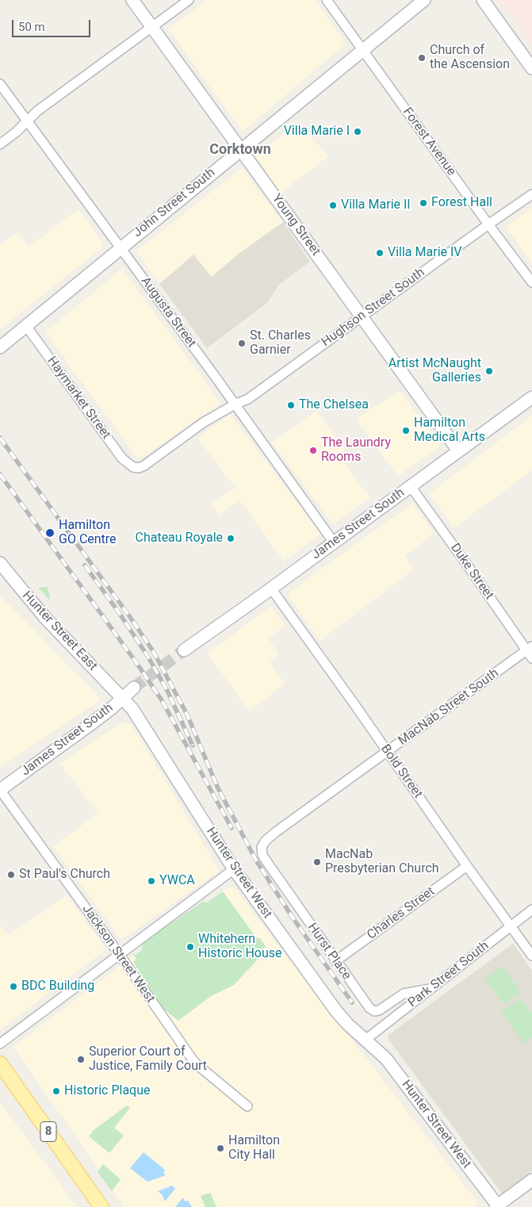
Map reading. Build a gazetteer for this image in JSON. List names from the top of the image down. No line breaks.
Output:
{"streets":{"main road":["8"],"street":["Forest Avenue","John Street South","Young Street","Hughson Street South","Augusta Street","Haymarket Street","James Street South","Duke Street","Hunter Street East","MacNab Street South","Bold Street","Hunter Street West","Charles Street","Hurst Place","Jackson Street West","Park Street South"]},"crossings":[["Forest Avenue","John Street South"],["Forest Avenue","Hughson Street South"],["John Street South","Young Street"],["John Street South","Augusta Street"],["John Street South","Haymarket Street"],["Young Street","Hughson Street South"],["Young Street","James Street South"],["Hughson Street South","Augusta Street"],["Hughson Street South","Haymarket Street"],["Augusta Street","James Street South"],["James Street South","Duke Street"],["James Street South","Hunter Street East"],["James Street South","Bold Street"],["James Street South","Hunter Street West"],["James Street South","Jackson Street West"],["Duke Street","MacNab Street South"],["Hunter Street East","Hunter Street West"],["MacNab Street South","Bold Street"],["MacNab Street South","Hurst Place"],["Bold Street","Charles Street"],["Bold Street","Park Street South"],["Hunter Street West","Park Street South"],["Charles Street","Hurst Place"],["Hurst Place","Park Street South"]],"districts":["Corktown"],"places":["Church of the Ascension","Villa Marie I","Forest Hall","Villa Marie II","Villa Marie IV","St. Charles Garnier","Artist McNaught Galleries","The Chelsea","Hamilton Medical Arts","The Laundry Rooms","Hamilton GO Centre","Chateau Royale","MacNab Presbyterian Church","St Paul's Church","YWCA","Whitehern Historic House","BDC Building","Superior Court of Justice, Family Court","Historic Plaque","Hamilton City Hall"],"scale_bar":"50 m"}
